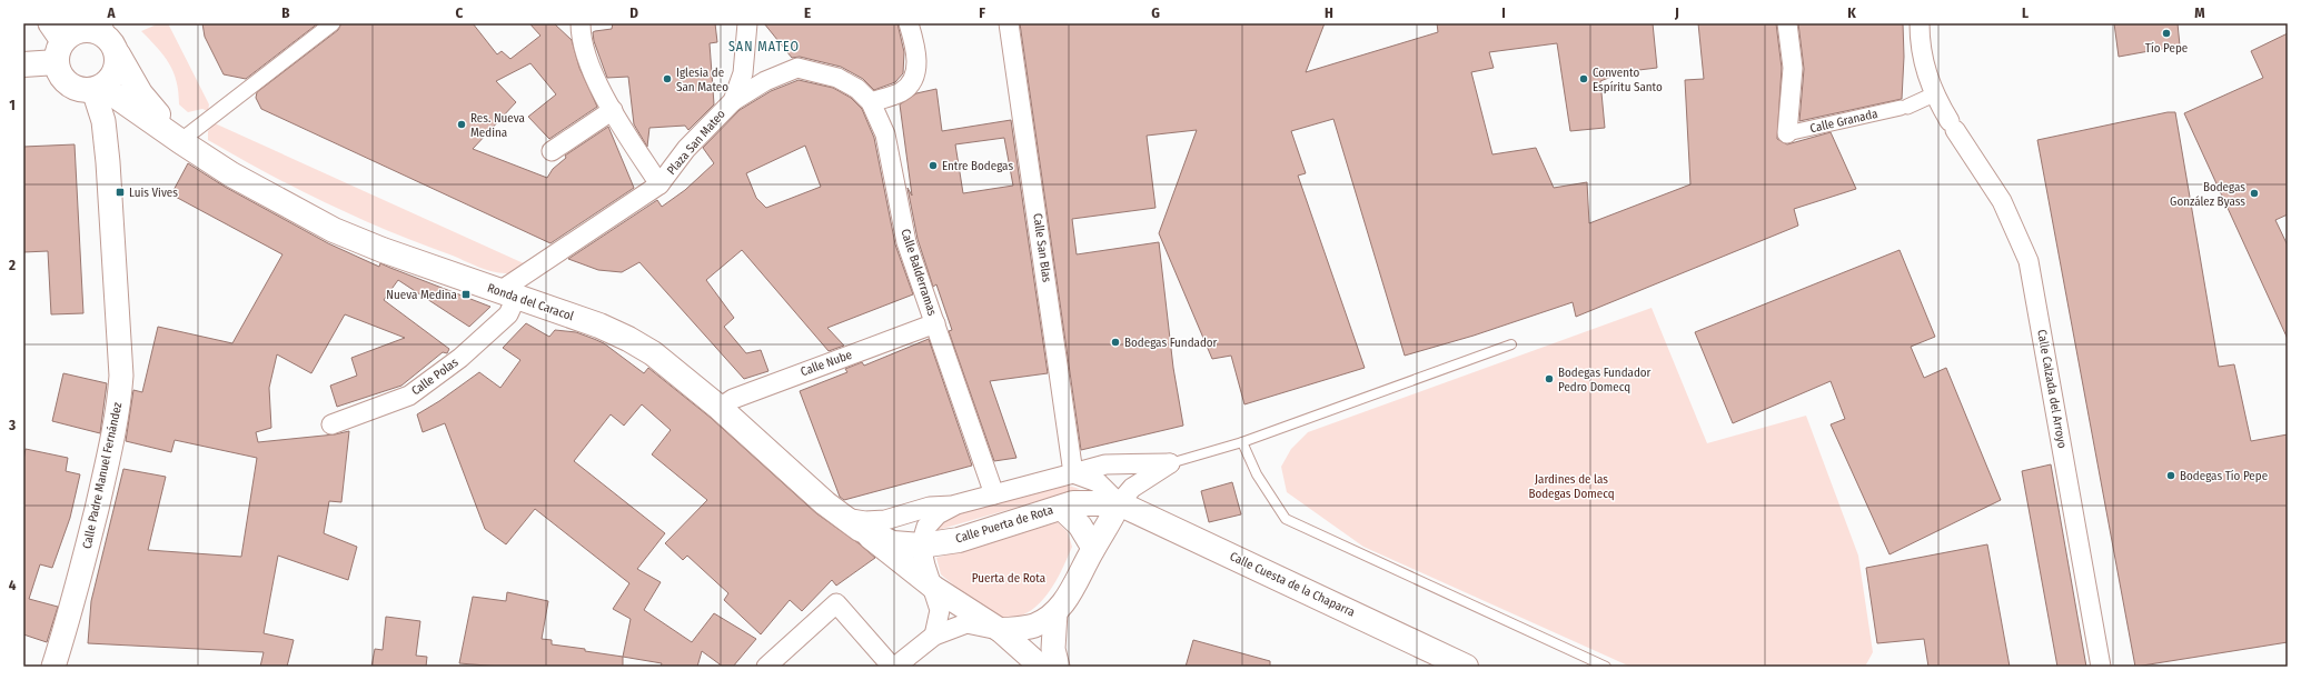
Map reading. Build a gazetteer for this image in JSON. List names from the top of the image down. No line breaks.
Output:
{"streets":{"main road":["Ronda del Caracol","Calle Puerta de Rota","Calle Cuesta de la Chaparra"],"street":["Calle Granada","Plaza San Mateo","Calle San Blas","Calle Balderramas","Calle Nube","Calle Polas","Calle Calzada del Arroyo","Calle Padre Manuel Fernández"]},"crossings":[["Calle Granada","Calle Calzada del Arroyo"],["Plaza San Mateo","Calle Balderramas"],["Plaza San Mateo","Ronda del Caracol"],["Plaza San Mateo","Calle Polas"],["Calle Balderramas","Calle Nube"],["Ronda del Caracol","Calle Nube"],["Ronda del Caracol","Calle Polas"],["Ronda del Caracol","Calle Padre Manuel Fernández"],["Ronda del Caracol","Calle Puerta de Rota"],["Calle Puerta de Rota","Calle Cuesta de la Chaparra"]],"districts":["SAN MATEO"],"parks":["Jardines de las Bodegas Domecq","Puerta de Rota"],"places":{"other":["Tío Pepe","Iglesia de San Mateo","Convento Espíritu Santo","Res. Nueva Medina","Entre Bodegas","Bodegas González Byass","Bodegas Fundador","Bodegas Fundador Pedro Domecq","Bodegas Tío Pepe"],"transit":["Luis Vives","Nueva Medina"]},"grid":{"columns":["A","B","C","D","E","F","G","H","I","J","K","L","M"],"rows":["1","2","3","4"]}}
